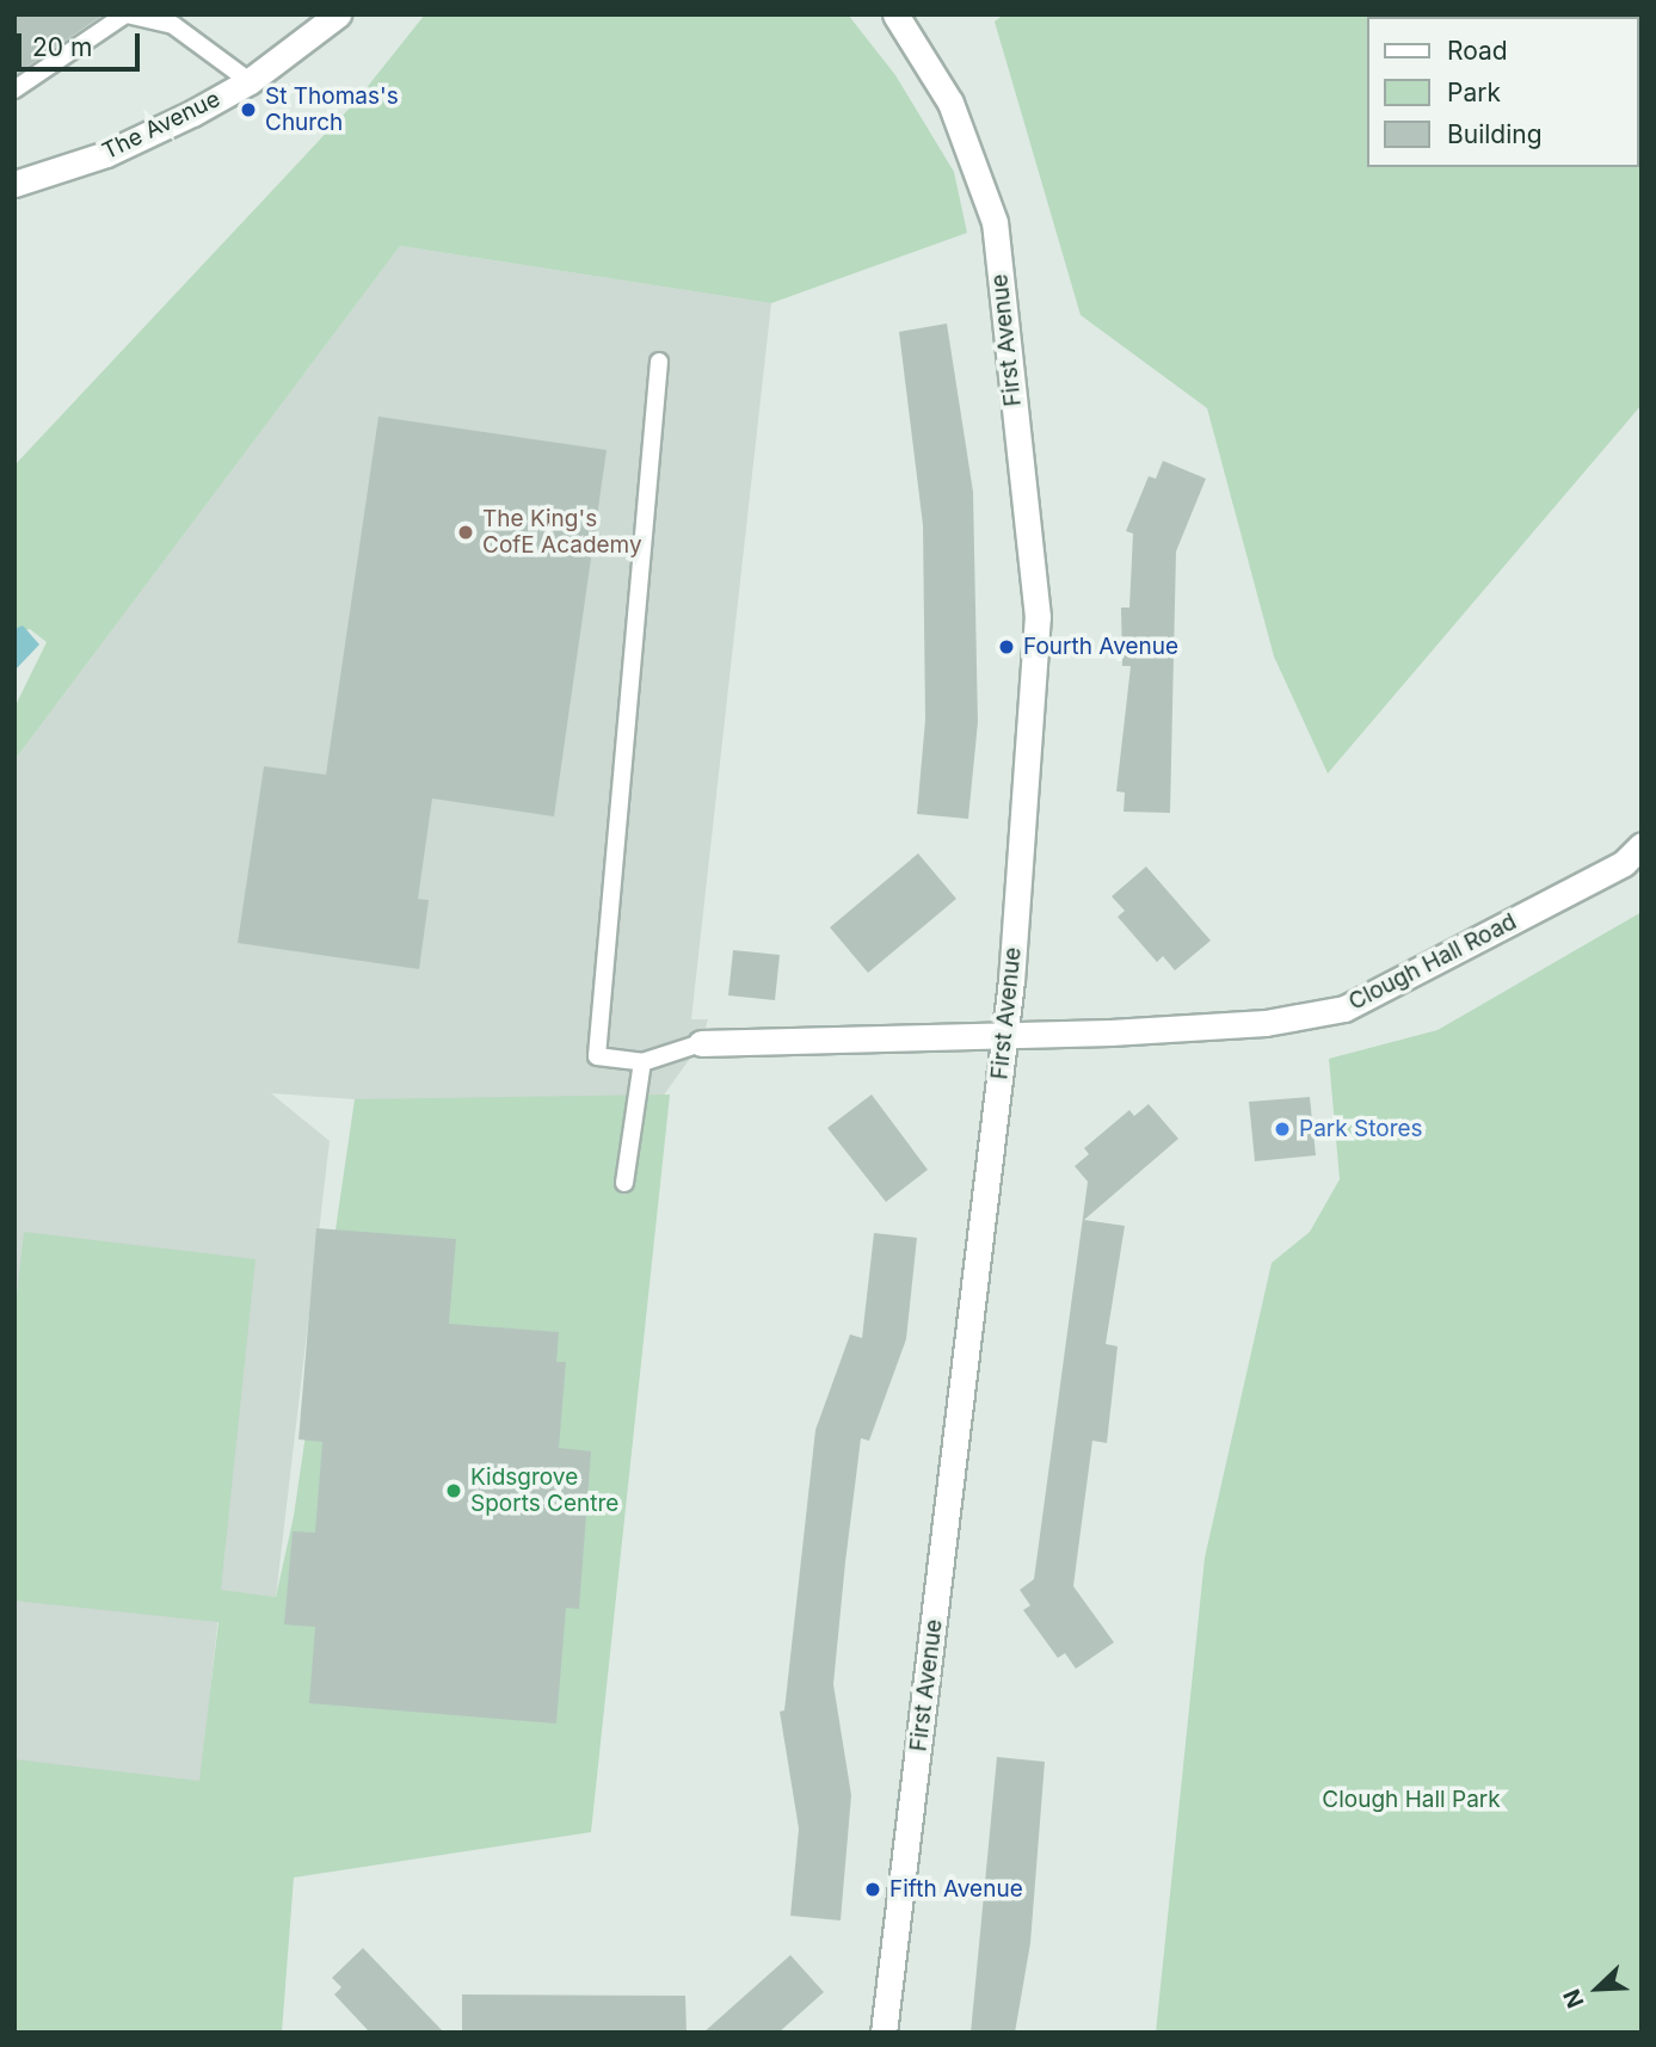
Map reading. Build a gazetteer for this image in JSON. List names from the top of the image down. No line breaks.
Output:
{"streets":{"main road":["The Avenue","First Avenue","Clough Hall Road"]},"crossings":[["First Avenue","Clough Hall Road"]],"parks":["Clough Hall Park"],"places":["St Thomas's Church","The King's CofE Academy","Fourth Avenue","Park Stores","Kidsgrove Sports Centre","Fifth Avenue"],"legend":["Road","Park","Building"],"scale_bar":"20 m","north":"bottom left"}
